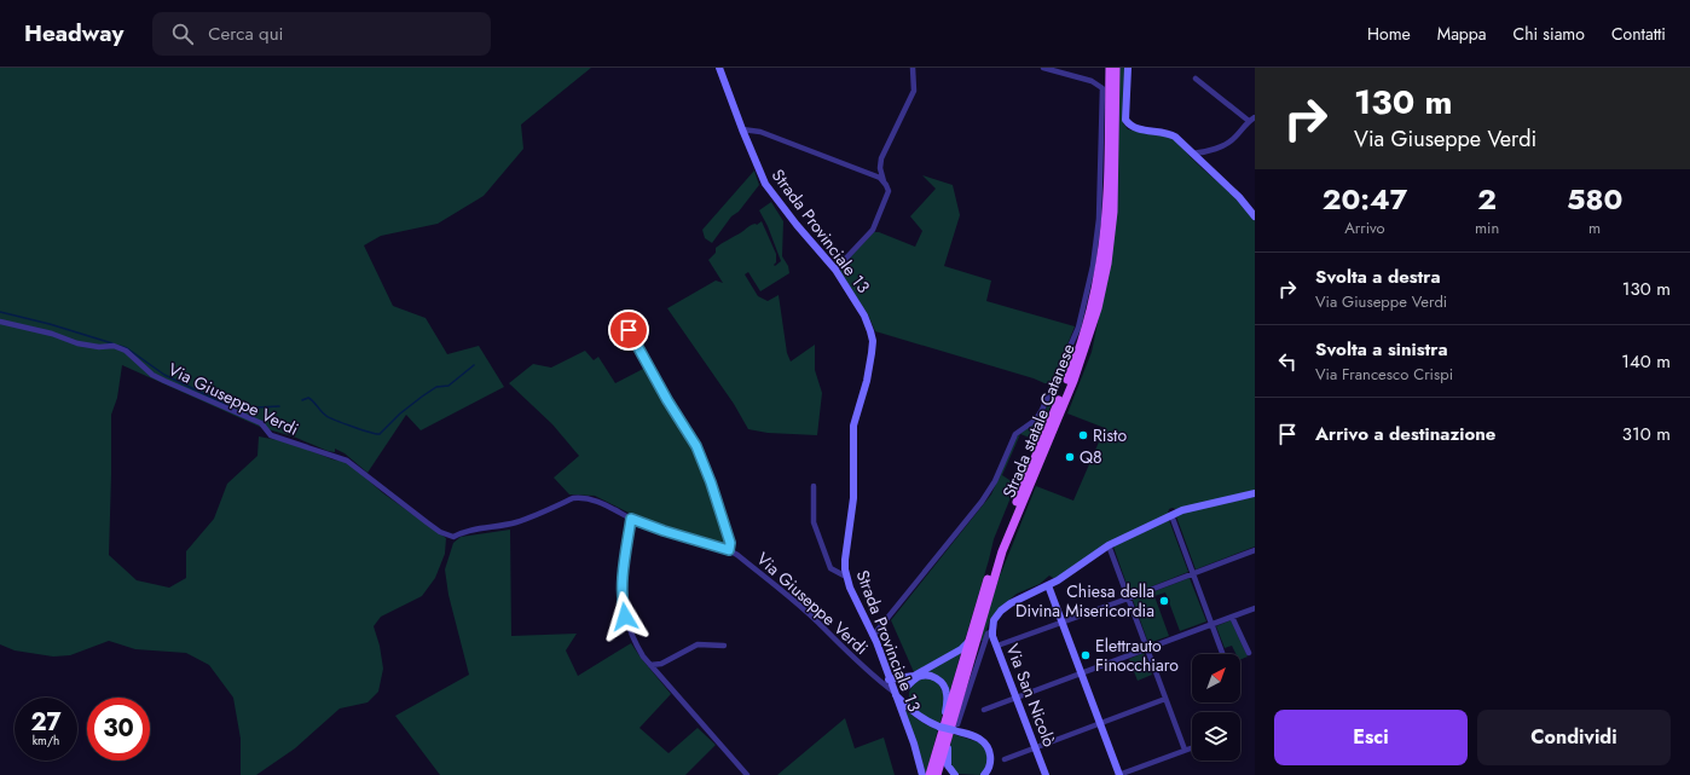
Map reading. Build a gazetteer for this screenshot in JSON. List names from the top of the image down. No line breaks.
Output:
{"streets":{"main road":["Strada Provinciale 13","Strada statale Catanese","Via San Nicolò"],"street":["Via Giuseppe Verdi"]},"crossings":[["Strada Provinciale 13","Via Giuseppe Verdi"]],"places":["Risto","Q8","Chiesa della Divina Misericordia","Elettrauto Finocchiaro"],"north":"top right","page":{"header":"Headway","search":"Cerca qui","nav":["Home","Mappa","Chi siamo","Contatti"],"turn":["130 m","Via Giuseppe Verdi"],"eta":["20:47","Arrivo","2","min","580","m"],"list":[{"name":"Svolta a destra","note":"Via Giuseppe Verdi","value":"130 m"},{"name":"Svolta a sinistra","note":"Via Francesco Crispi","value":"140 m"},{"name":"Arrivo a destinazione","value":"310 m"}],"speed":"27 km/h","limit":"30","buttons":["Esci","Condividi"]}}
